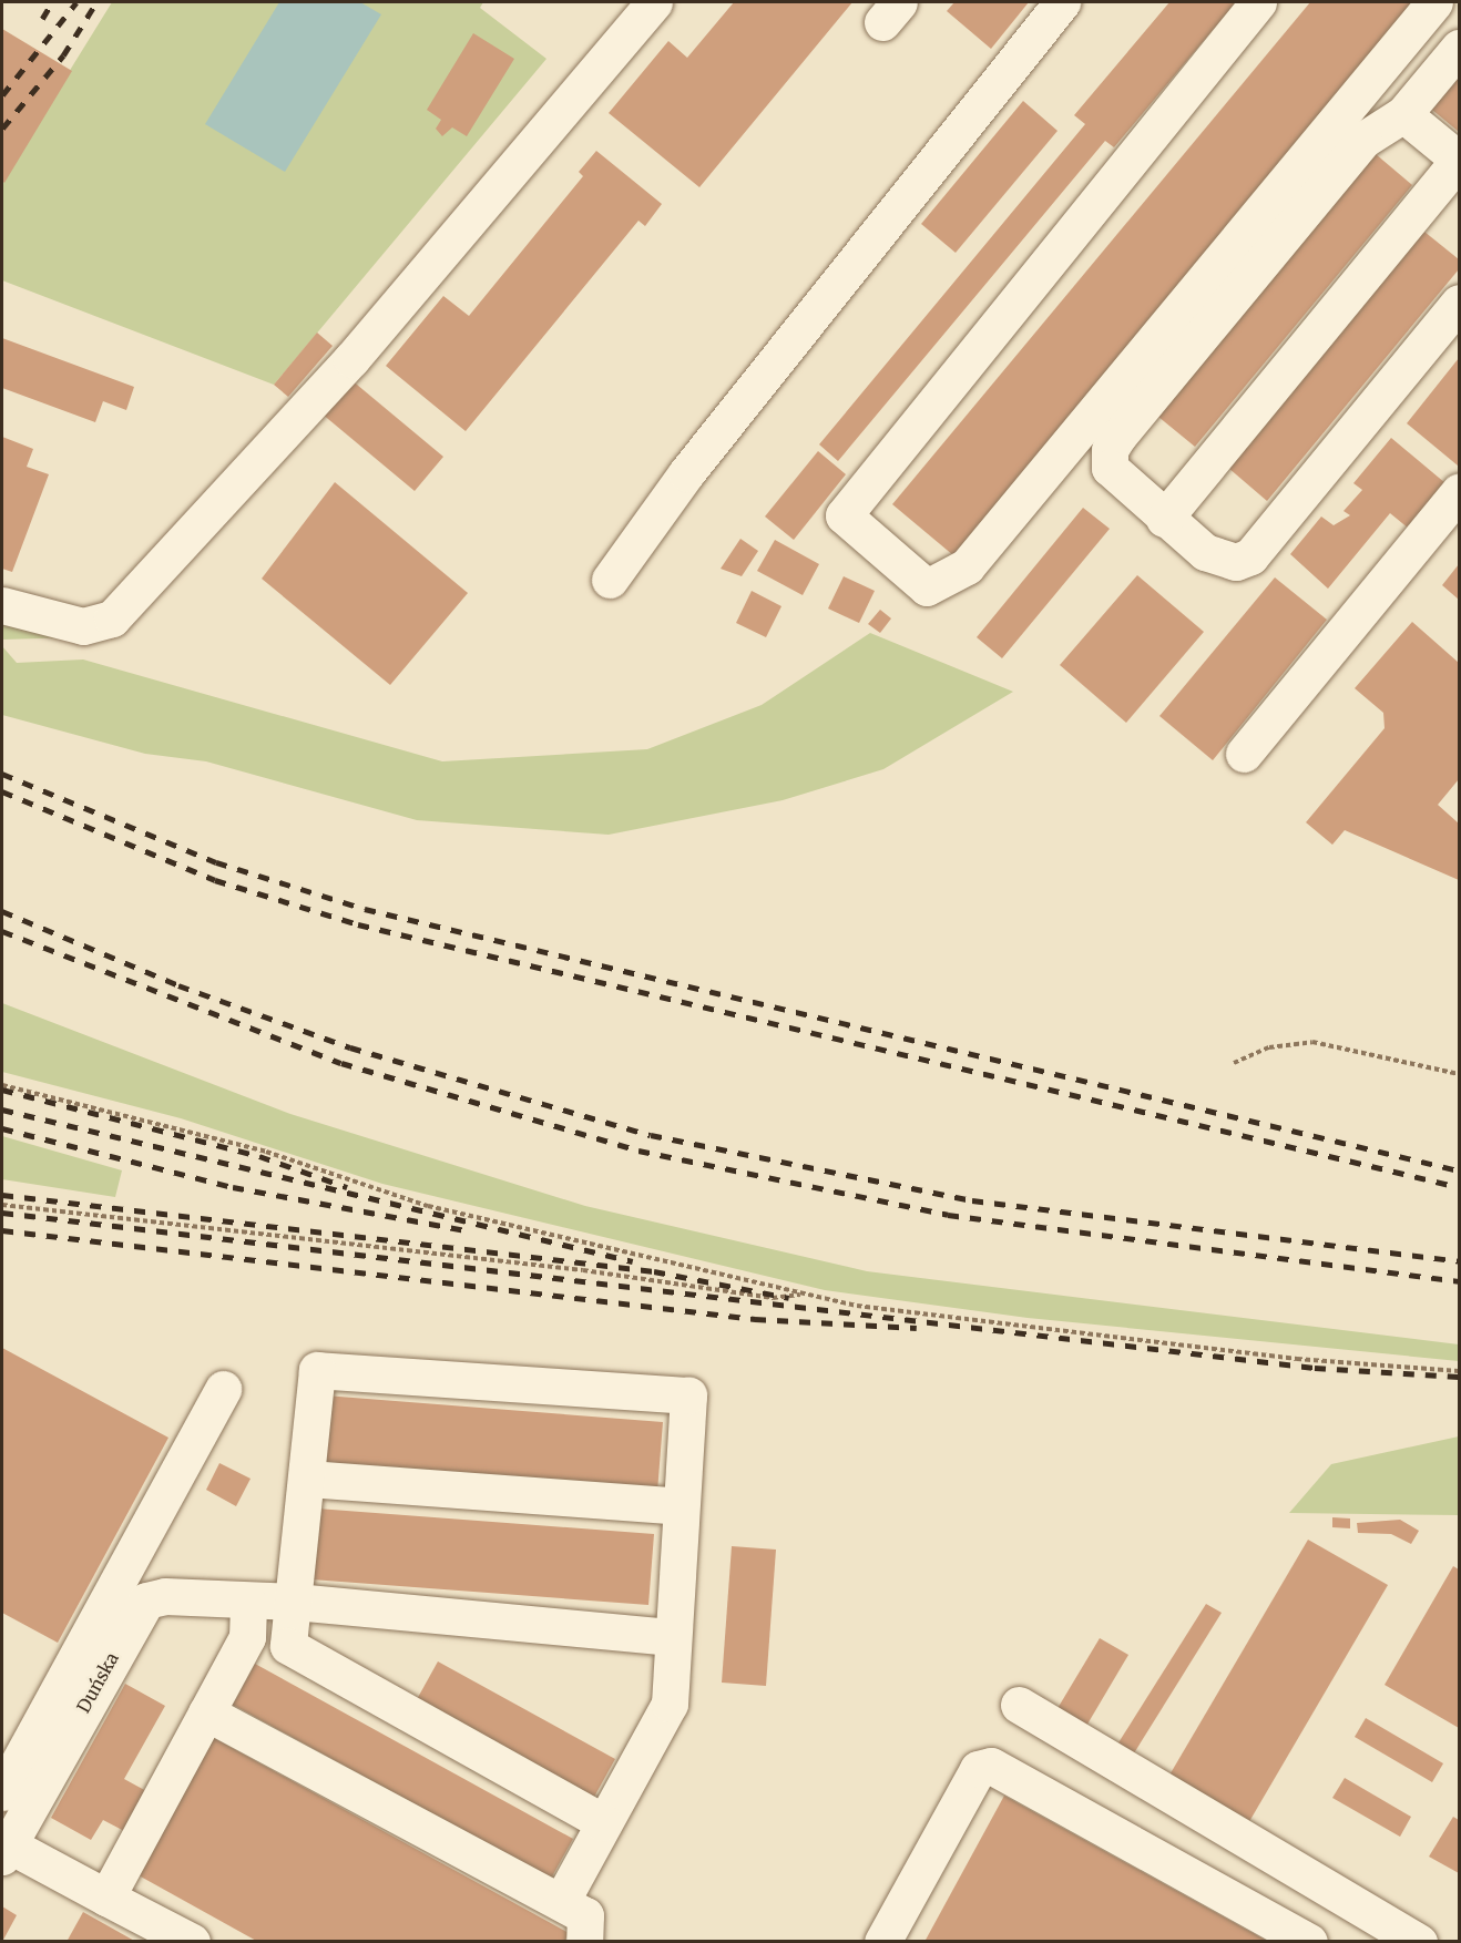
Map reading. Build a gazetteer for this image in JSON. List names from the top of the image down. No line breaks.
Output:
{"streets":{"street":["Duńska"]}}
